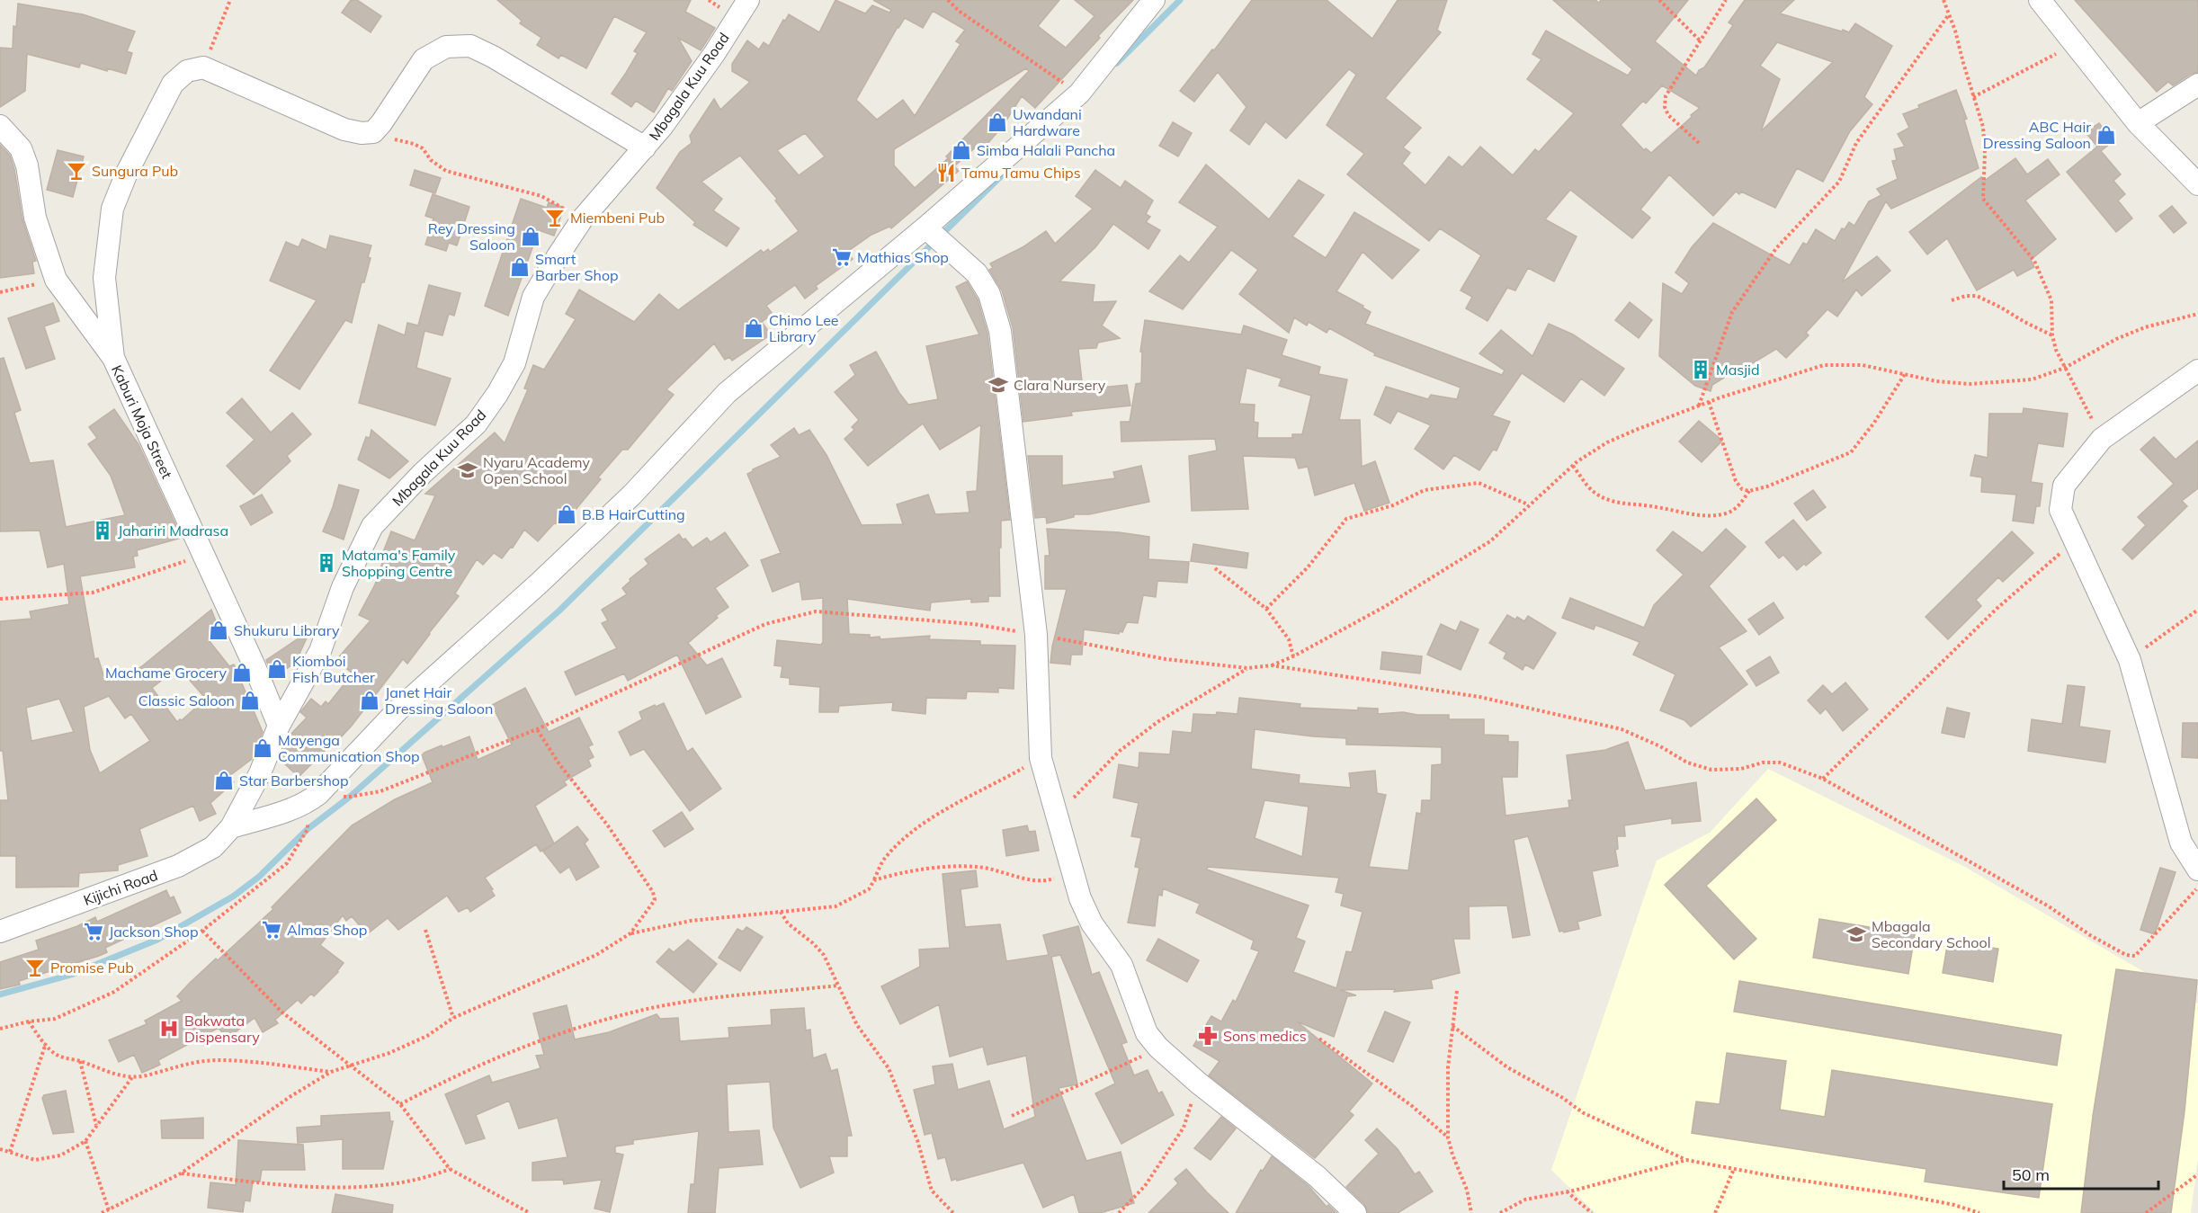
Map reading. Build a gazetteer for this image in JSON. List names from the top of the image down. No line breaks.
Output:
{"streets":{"street":["Mbagala Kuu Road","Kaburi Moja Street","Kijichi Road"]},"crossings":[["Mbagala Kuu Road","Kaburi Moja Street"],["Mbagala Kuu Road","Kijichi Road"]],"places":{"shop":["Uwandani Hardware","ABC Hair Dressing Saloon","Simba Halali Pancha","Rey Dressing Saloon","Smart Barber Shop","Chimo Lee Library","B.B HairCutting","Shukuru Library","Kiomboi Fish Butcher","Machame Grocery","Classic Saloon","Janet Hair Dressing Saloon","Mayenga Communication Shop","Star Barbershop"],"bar":["Sungura Pub","Miembeni Pub","Promise Pub"],"restaurant":["Tamu Tamu Chips"],"supermarket":["Mathias Shop","Almas Shop","Jackson Shop"],"building":["Masjid","Jahariri Madrasa","Matama's Family Shopping Centre"],"school or university":["Clara Nursery","Nyaru Academy Open School","Mbagala Secondary School"],"hospital":["Bakwata Dispensary"],"pharmacy":["Sons medics"]},"scale_bar":"50 m"}
